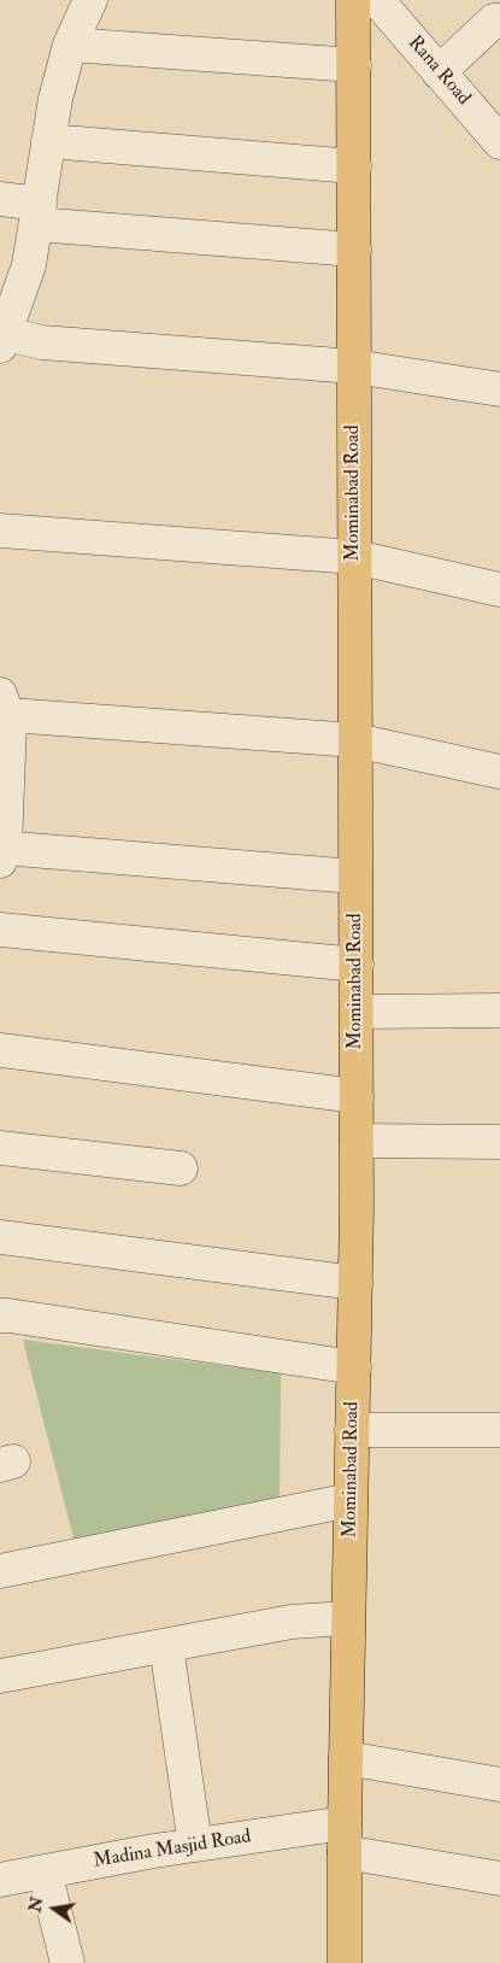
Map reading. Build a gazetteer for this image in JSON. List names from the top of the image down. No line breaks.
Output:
{"streets":{"main road":["Mominabad Road"],"street":["Rana Road","Madina Masjid Road"]},"crossings":[["Mominabad Road","Madina Masjid Road"]],"north":"left"}
